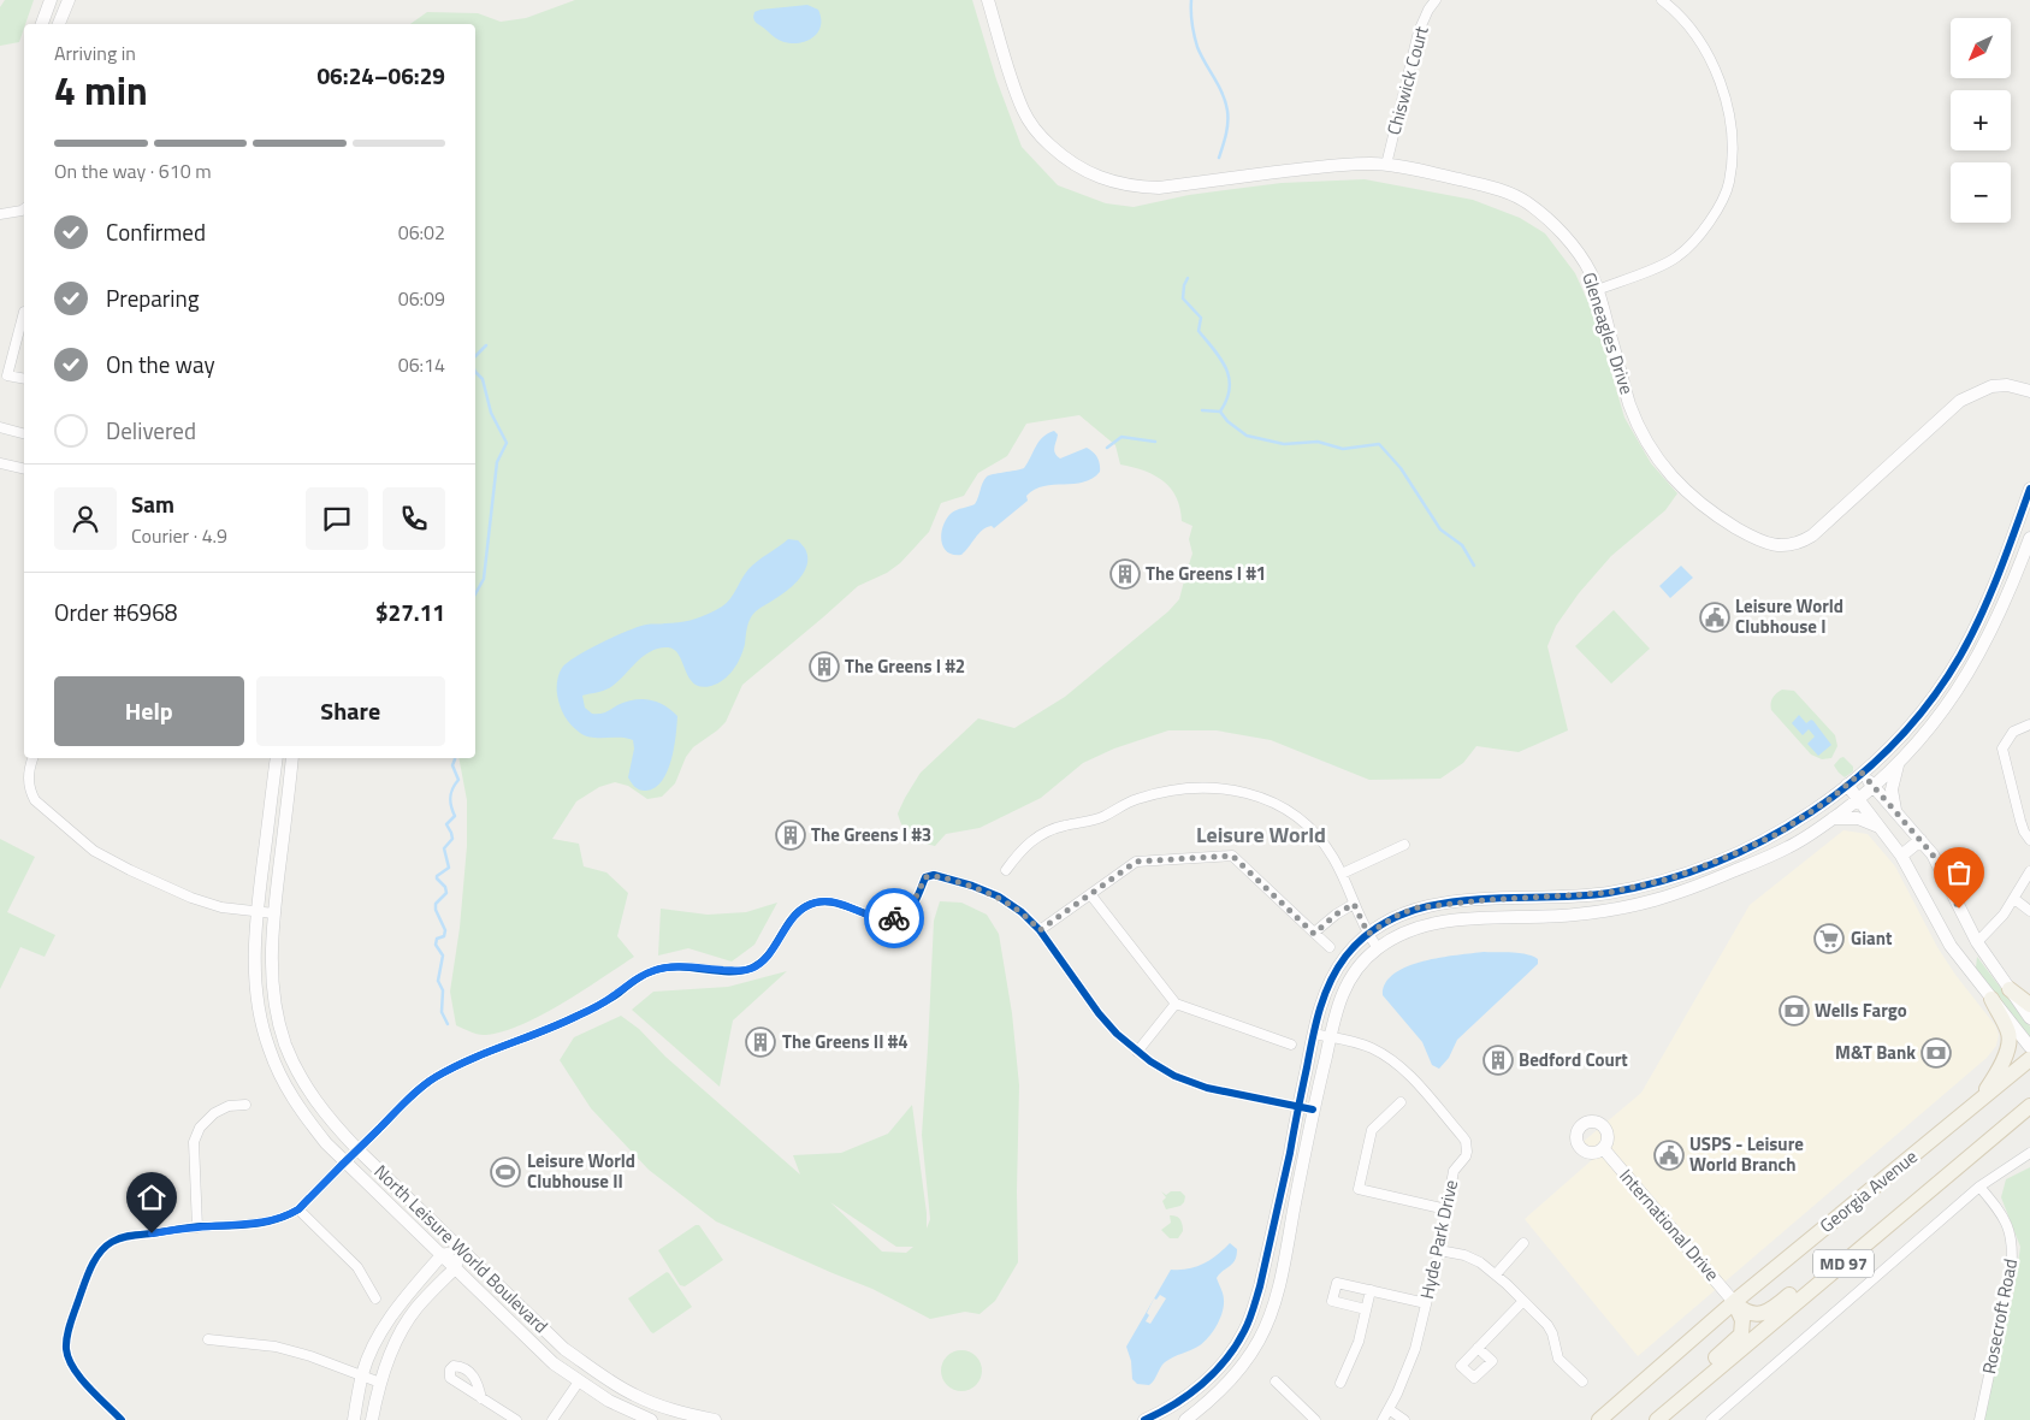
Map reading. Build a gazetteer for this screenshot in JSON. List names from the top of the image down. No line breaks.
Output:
{"streets":{"main road":["Georgia Avenue","MD 97"],"street":["Chiswick Court","Gleneagles Drive","International Drive","Hyde Park Drive","North Leisure World Boulevard","Rosecroft Road"]},"crossings":[["Chiswick Court","Gleneagles Drive"],["Georgia Avenue","International Drive"]],"districts":["Leisure World"],"places":{"building":["The Greens I #1","The Greens I #2","The Greens I #3","The Greens II #4","Bedford Court"],"public building":["Leisure World Clubhouse I","USPS - Leisure World Branch"],"supermarket":["Giant"],"bank":["Wells Fargo","M&T Bank"],"sports":["Leisure World Clubhouse II"]},"north":"bottom left","page":{"map_buttons":["+","−"],"heading":["4 min","Arriving in","06:24–06:29"],"panel":["Sam","Courier · 4.9","Order #6968","$27.11"],"bar":"On the way · 610 m","list":[["Confirmed","06:02"],["Preparing","06:09"],["On the way","06:14"],"Delivered"],"buttons":["Help","Share"]}}
